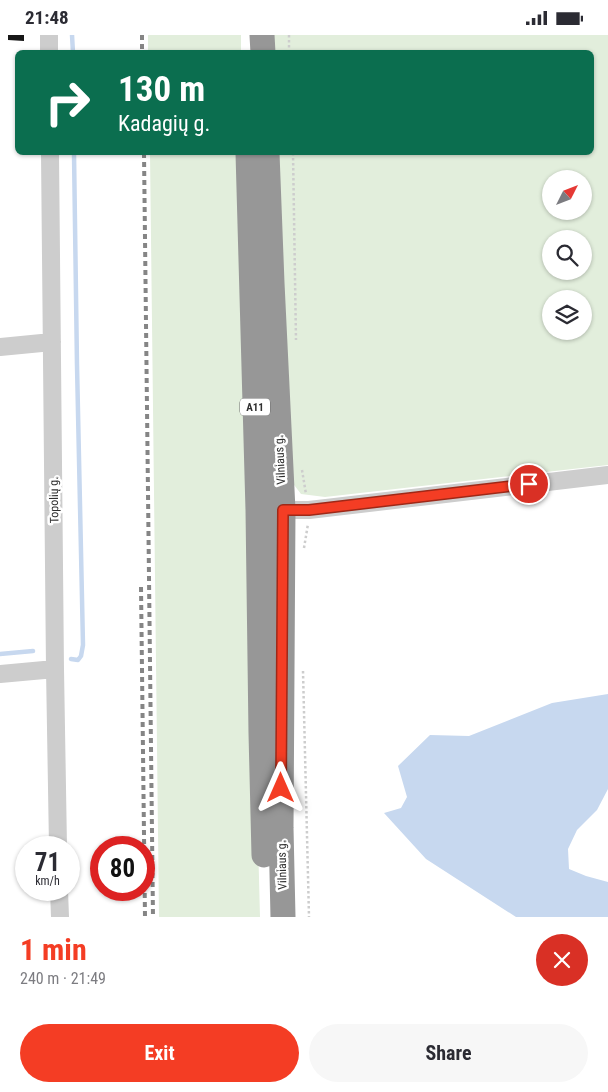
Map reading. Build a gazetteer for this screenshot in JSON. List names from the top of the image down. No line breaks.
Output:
{"streets":{"highway":["A11","Vilniaus g."],"street":["Topolių g."]},"north":"top right","page":{"status":"21:48","turn":["130 m","Kadagių g."],"speed":"71 km/h","limit":"80","heading":["1 min","240 m · 21:49"],"buttons":["Exit","Share"]}}
